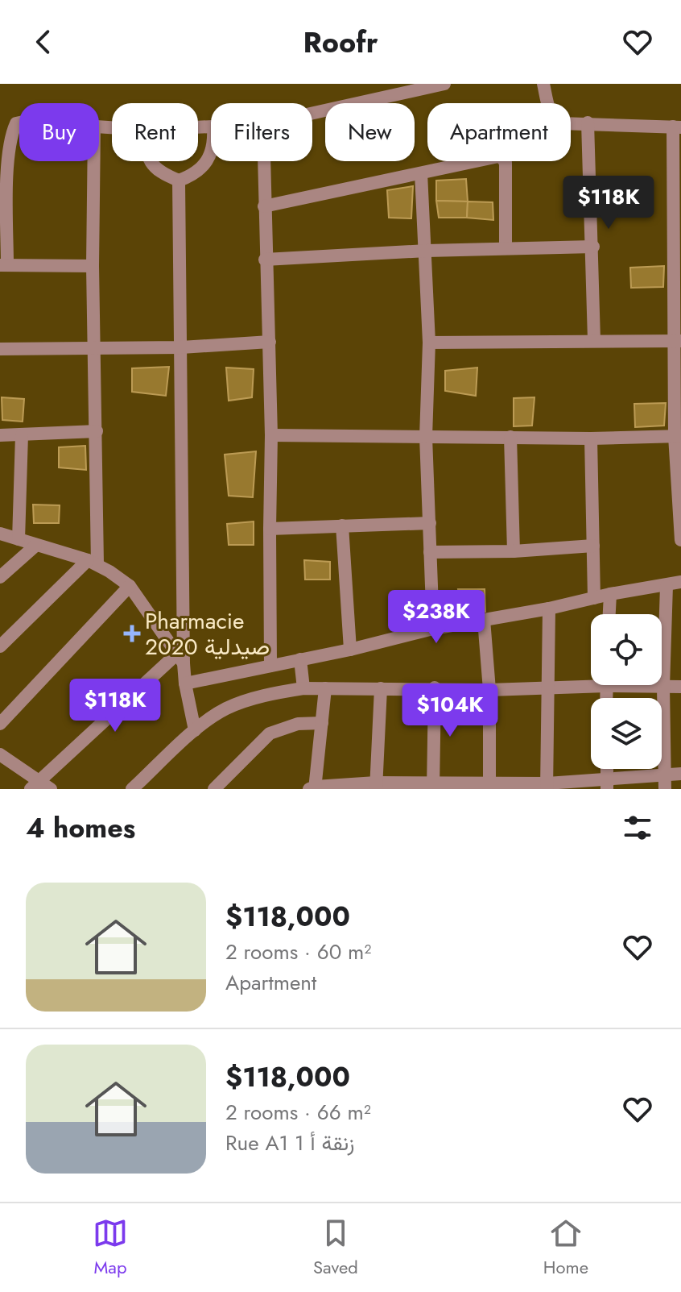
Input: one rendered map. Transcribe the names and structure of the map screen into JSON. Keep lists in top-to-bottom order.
{
  "places": {
    "health": ["Pharmacie 2020 صيدلية"]
  },
  "page": {
    "header": "Roofr",
    "chip": [
      "Buy",
      "Rent",
      "Filters",
      "New",
      "Apartment"
    ],
    "price": [
      "$118K",
      "$238K",
      "$118K",
      "$104K"
    ],
    "heading": "4 homes",
    "list": [
      {
        "name": "$118,000",
        "note": "2 rooms · 60 m² · Apartment"
      },
      {
        "name": "$118,000",
        "note": "2 rooms · 66 m² · Rue A1 زنقة أ 1"
      }
    ],
    "tabs": ["Map", "Saved", "Home"]
  }
}
